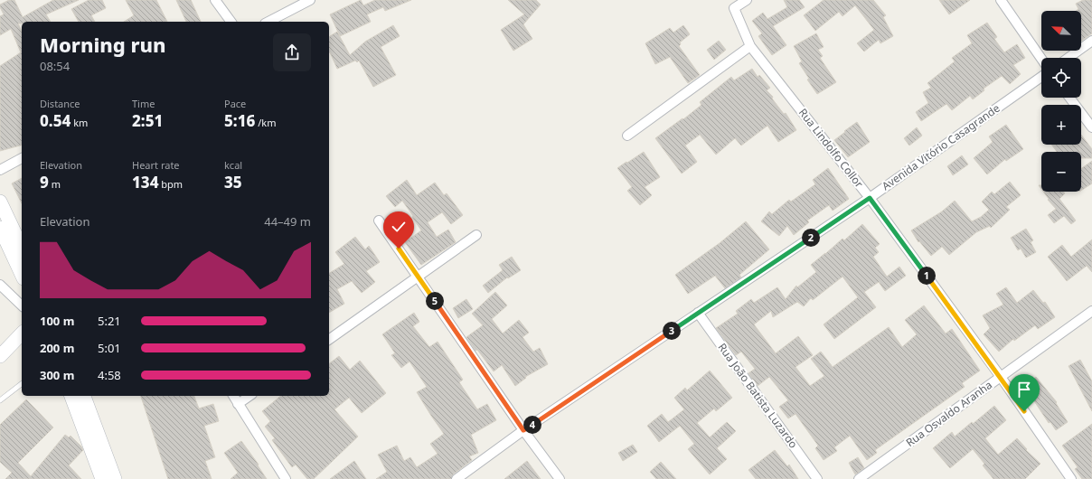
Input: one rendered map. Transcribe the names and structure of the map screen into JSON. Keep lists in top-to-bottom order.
{
  "streets": {
    "street": [
      "Avenida Vitório Casagrande",
      "Rua Lindolfo Collor",
      "Rua João Batista Luzardo",
      "Rua Osvaldo Aranha"
    ]
  },
  "crossings": [
    ["Avenida Vitório Casagrande", "Rua Lindolfo Collor"],
    ["Avenida Vitório Casagrande", "Rua João Batista Luzardo"],
    ["Rua Lindolfo Collor", "Rua Osvaldo Aranha"]
  ],
  "north": "top left",
  "page": {
    "map_buttons": ["+", "−"],
    "heading": ["Morning run", "08:54"],
    "stats": [
      ["Distance", "0.54 km"],
      ["Time", "2:51"],
      ["Pace", "5:16 /km"],
      ["Elevation", "9 m"],
      ["Heart rate", "134 bpm"],
      ["kcal", "35"]
    ],
    "chart": ["Elevation", "44–49 m"],
    "pins": [
      "2",
      "1",
      "5",
      "3",
      "4"
    ],
    "list": [
      {
        "name": "100 m",
        "note": "5:21"
      },
      {
        "name": "200 m",
        "note": "5:01"
      },
      {
        "name": "300 m",
        "note": "4:58"
      }
    ]
  }
}
